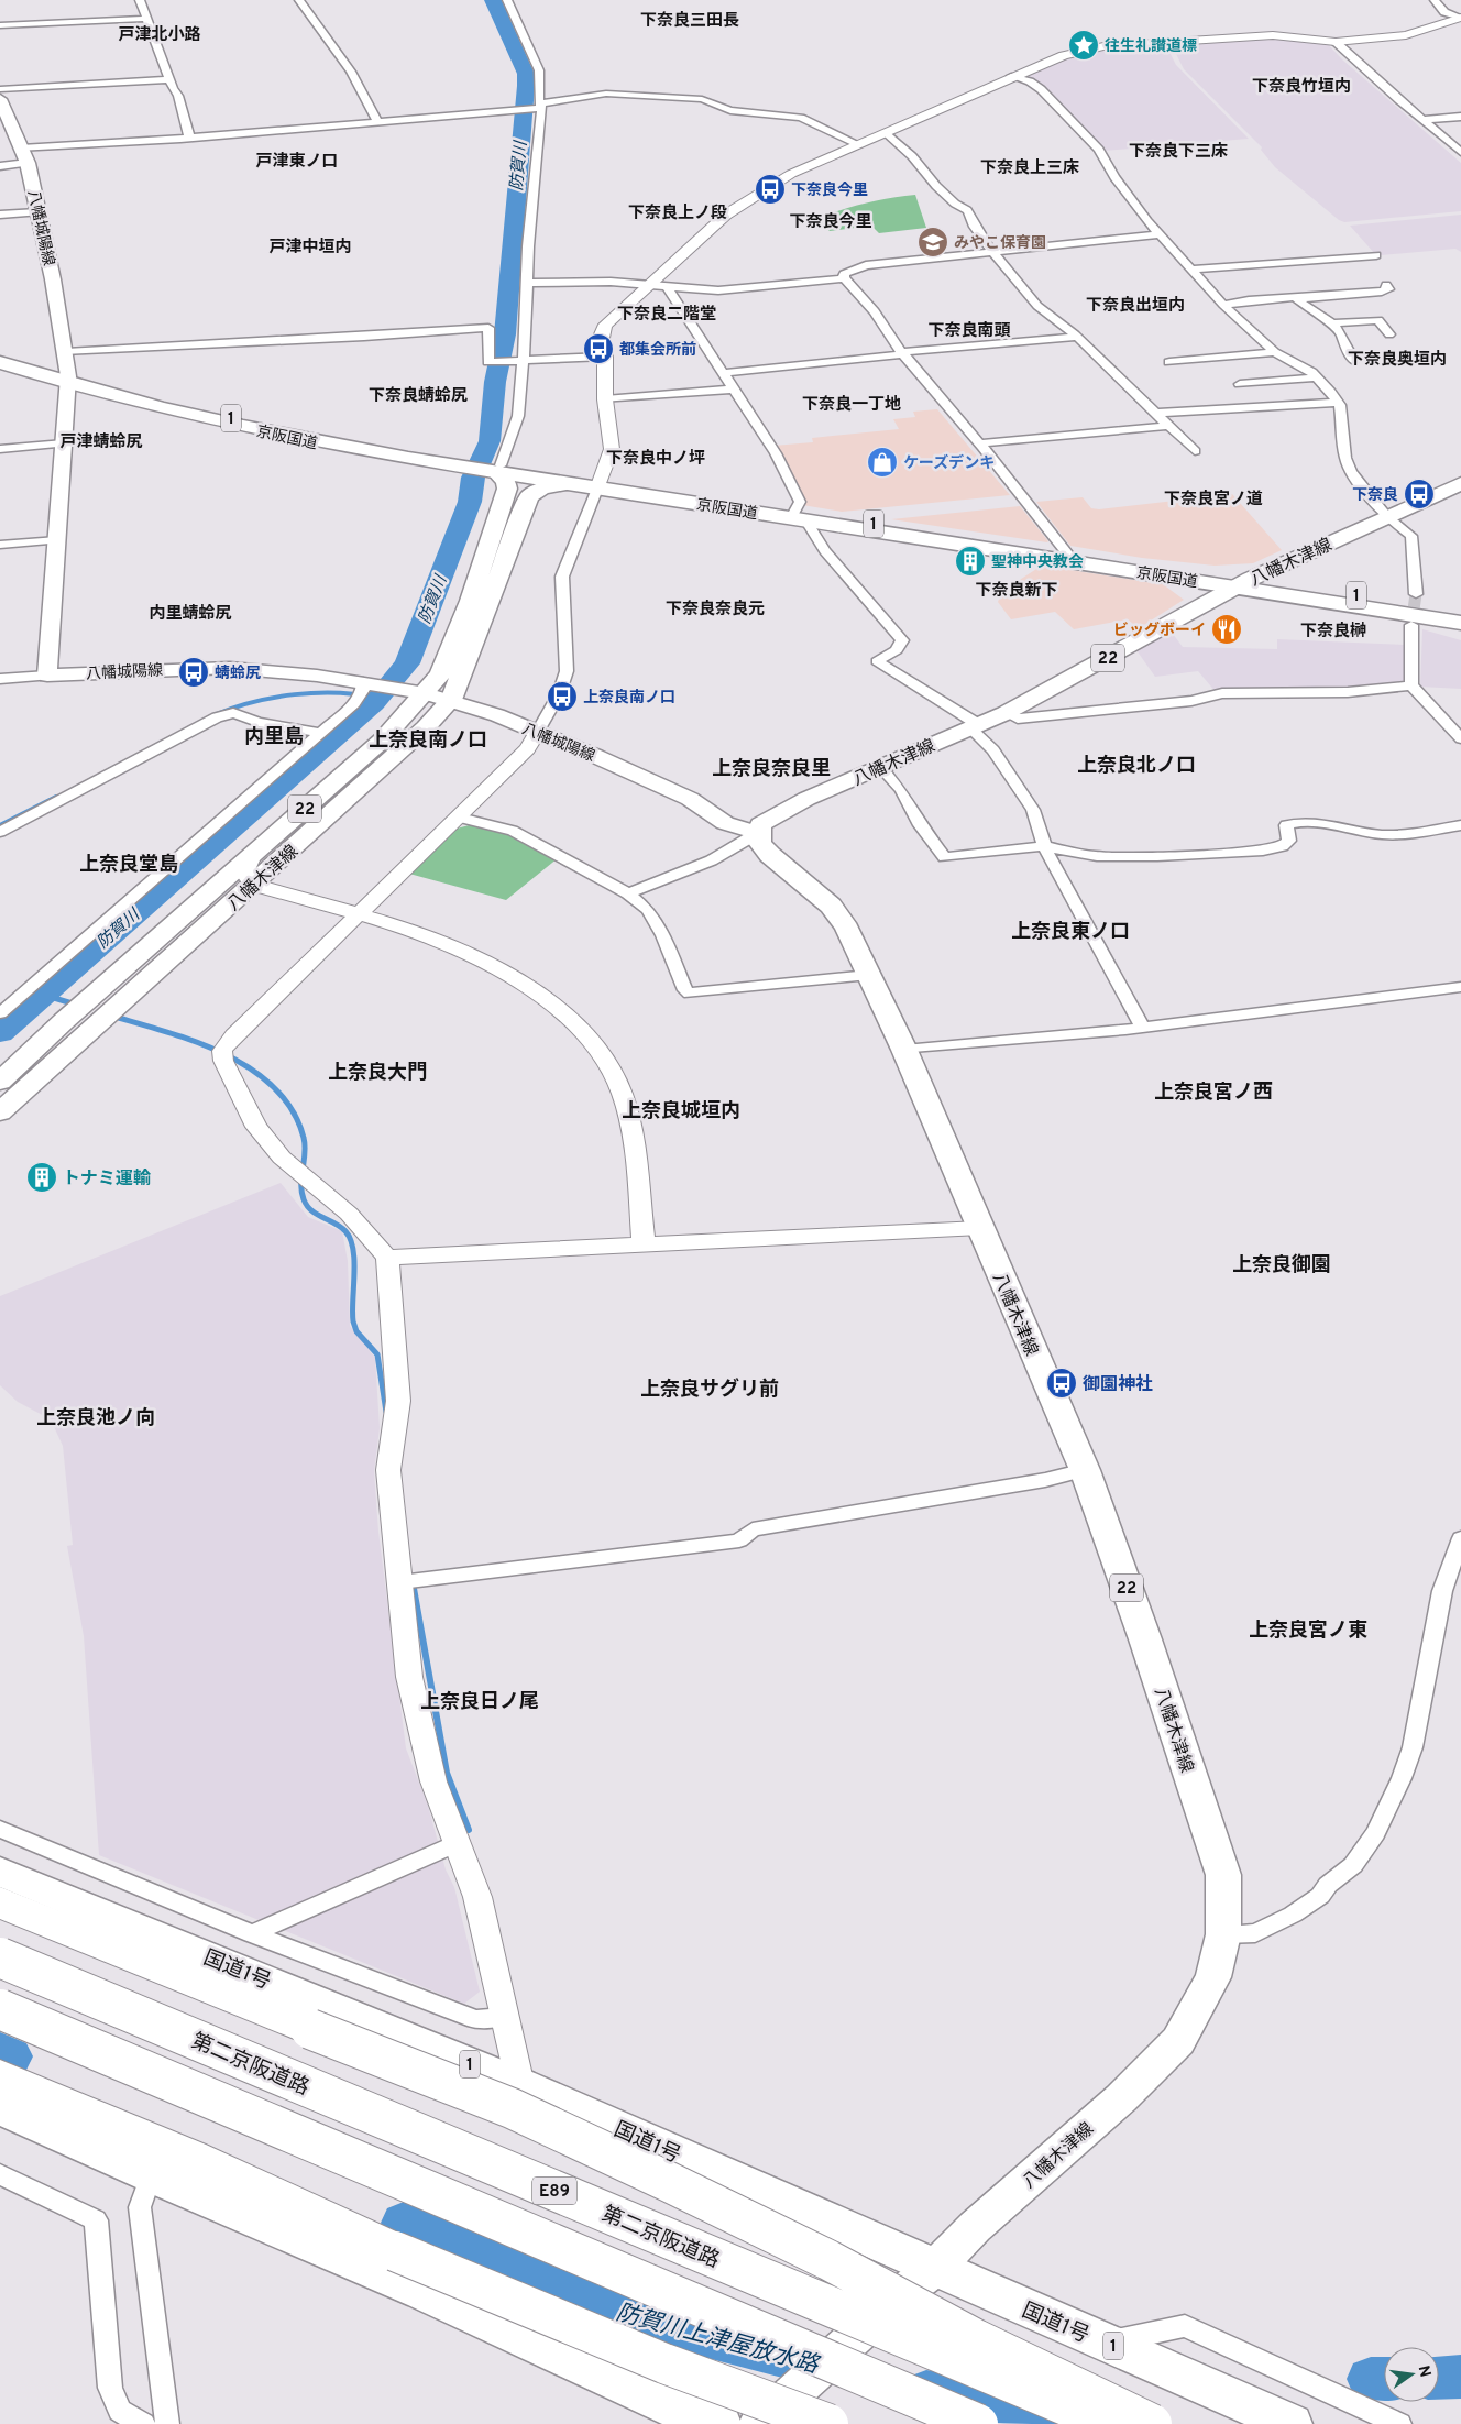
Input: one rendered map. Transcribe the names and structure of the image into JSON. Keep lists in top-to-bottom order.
{
  "streets": {
    "highway": [
      "1",
      "京阪国道",
      "国道1号",
      "第二京阪道路",
      "E89"
    ],
    "main road": ["八幡城陽線", "八幡木津線", "22"]
  },
  "crossings": [
    ["八幡城陽線", "京阪国道"],
    ["八幡城陽線", "八幡木津線"],
    ["京阪国道", "八幡木津線"],
    ["八幡木津線", "国道1号"]
  ],
  "districts": [
    "下奈良三田長",
    "戸津北小路",
    "下奈良竹垣内",
    "下奈良下三床",
    "戸津東ノ口",
    "下奈良上三床",
    "下奈良上ノ段",
    "下奈良今里",
    "戸津中垣内",
    "下奈良出垣内",
    "下奈良二階堂",
    "下奈良南頭",
    "下奈良奥垣内",
    "下奈良蜻蛉尻",
    "下奈良一丁地",
    "戸津蜻蛉尻",
    "下奈良中ノ坪",
    "下奈良宮ノ道",
    "下奈良新下",
    "下奈良奈良元",
    "内里蜻蛉尻",
    "下奈良榊",
    "内里島",
    "上奈良南ノ口",
    "上奈良北ノ口",
    "上奈良奈良里",
    "上奈良堂島",
    "上奈良東ノ口",
    "上奈良大門",
    "上奈良宮ノ西",
    "上奈良城垣内",
    "上奈良御園",
    "上奈良サグリ前",
    "上奈良池ノ向",
    "上奈良宮ノ東",
    "上奈良日ノ尾"
  ],
  "water": ["防賀川", "防賀川上津屋放水路"],
  "places": {
    "place": ["往生礼讃道標"],
    "bus stop": [
      "下奈良今里",
      "都集会所前",
      "下奈良",
      "蜻蛉尻",
      "上奈良南ノ口",
      "御園神社"
    ],
    "school or university": ["みやこ保育園"],
    "shop": ["ケーズデンキ"],
    "building": ["聖神中央教会", "トナミ運輸"],
    "restaurant": ["ビッグボーイ"]
  },
  "north": "right"
}
